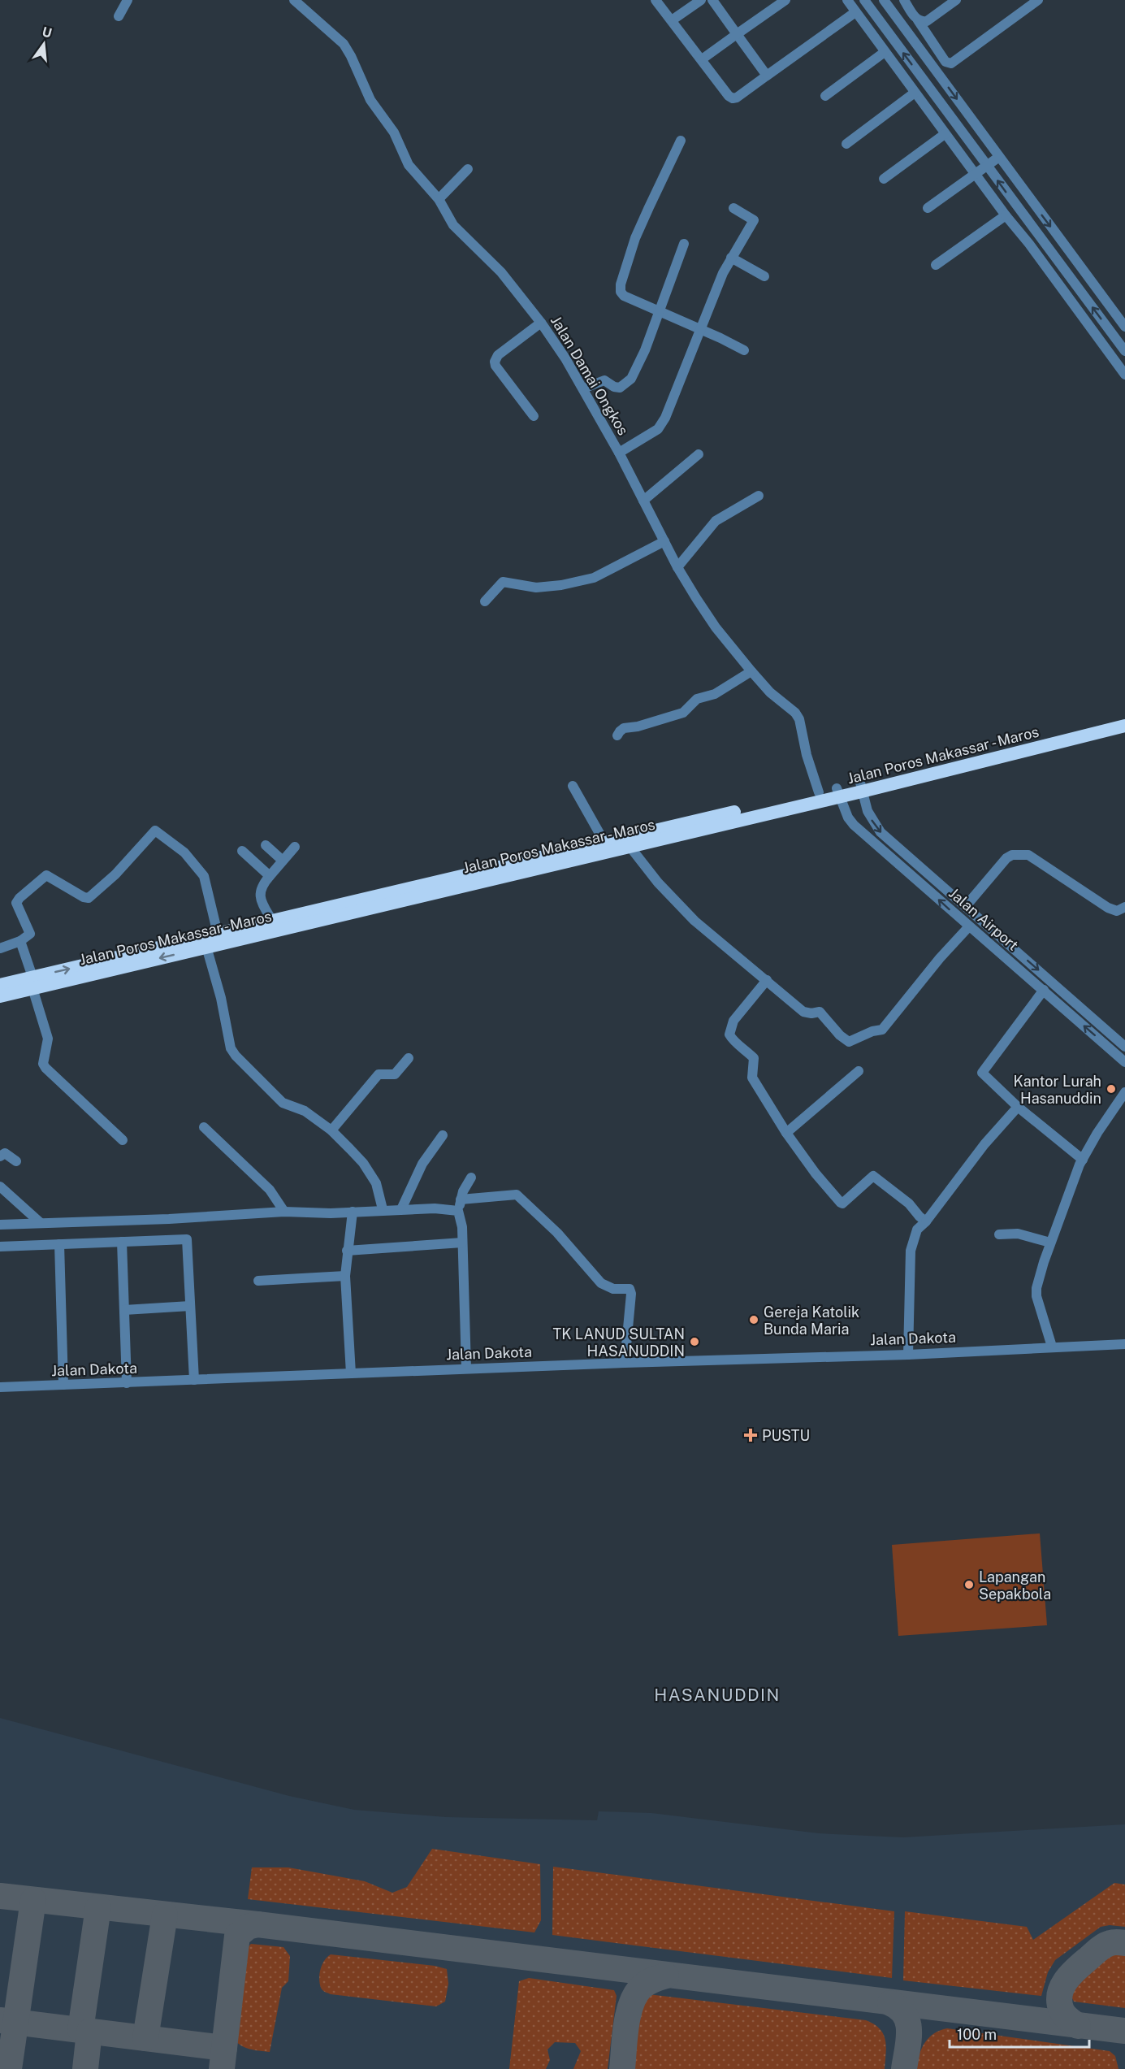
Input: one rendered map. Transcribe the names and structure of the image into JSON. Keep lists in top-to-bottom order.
{
  "streets": {
    "highway": ["Jalan Poros Makassar - Maros"],
    "street": ["Jalan Damai Ongkos", "Jalan Airport", "Jalan Dakota"]
  },
  "crossings": [
    ["Jalan Damai Ongkos", "Jalan Poros Makassar - Maros"],
    ["Jalan Poros Makassar - Maros", "Jalan Airport"]
  ],
  "districts": ["HASANUDDIN"],
  "places": {
    "other": [
      "Kantor Lurah Hasanuddin",
      "Gereja Katolik Bunda Maria",
      "TK LANUD SULTAN HASANUDDIN",
      "Lapangan Sepakbola"
    ],
    "health": ["PUSTU"]
  },
  "scale_bar": "100 m",
  "north": "top"
}
